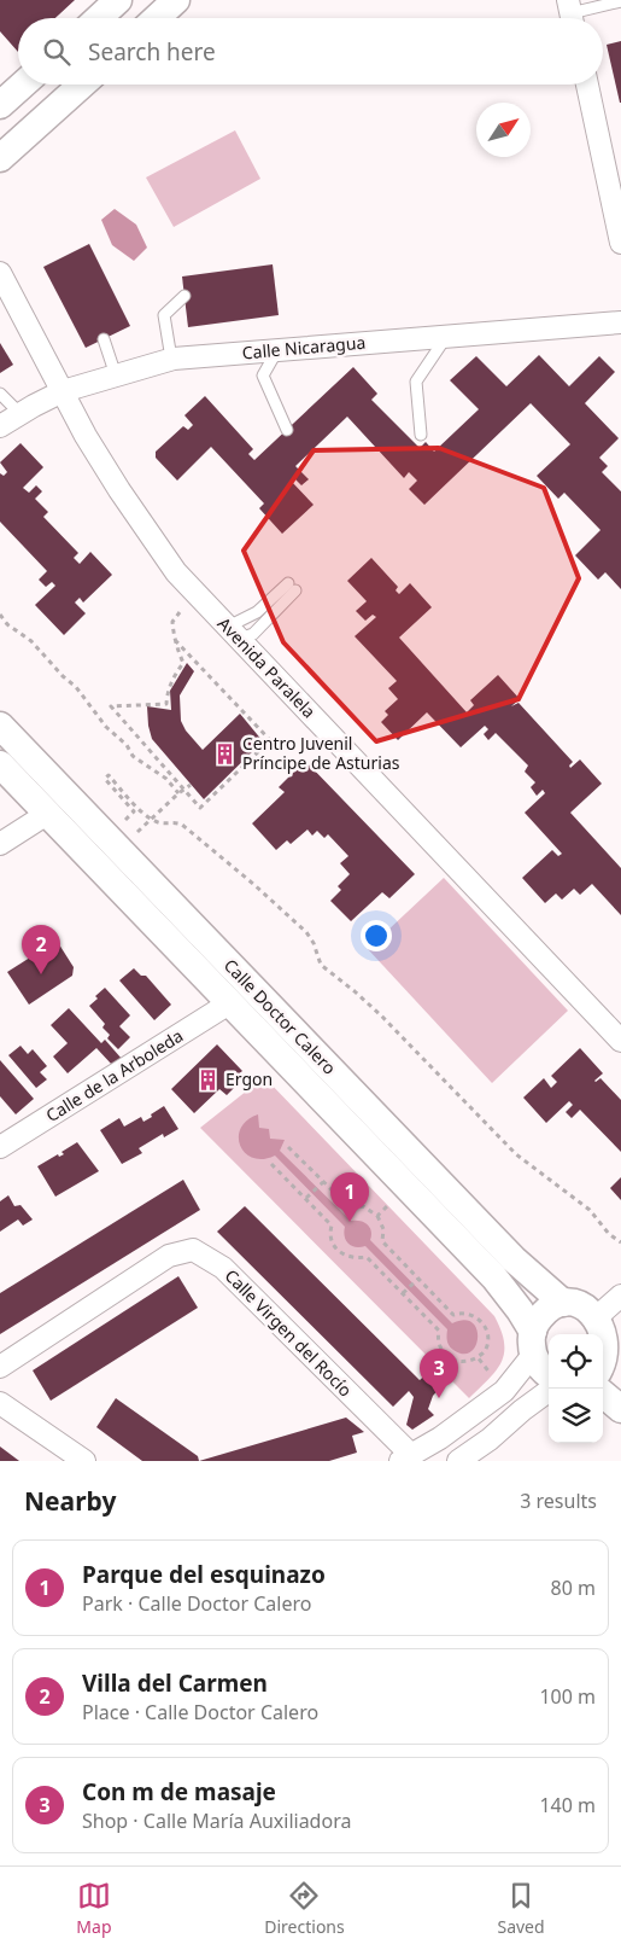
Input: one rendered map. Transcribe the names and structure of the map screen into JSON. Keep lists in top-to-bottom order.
{
  "streets": {
    "street": [
      "Calle Nicaragua",
      "Avenida Paralela",
      "Calle Doctor Calero",
      "Calle de la Arboleda",
      "Calle Virgen del Rocío"
    ]
  },
  "crossings": [
    ["Calle Nicaragua", "Avenida Paralela"],
    ["Calle Doctor Calero", "Calle de la Arboleda"]
  ],
  "places": {
    "building": ["Centro Juvenil Príncipe de Asturias", "Ergon"]
  },
  "north": "top right",
  "page": {
    "search": "Search here",
    "pins": ["2", "1", "3"],
    "heading": ["Nearby", "3 results"],
    "list": [
      {
        "mark": "1",
        "name": "Parque del esquinazo",
        "note": "Park · Calle Doctor Calero",
        "value": "80 m"
      },
      {
        "mark": "2",
        "name": "Villa del Carmen",
        "note": "Place · Calle Doctor Calero",
        "value": "100 m"
      },
      {
        "mark": "3",
        "name": "Con m de masaje",
        "note": "Shop · Calle María Auxiliadora",
        "value": "140 m"
      }
    ],
    "nav": ["Map", "Directions", "Saved"]
  }
}
